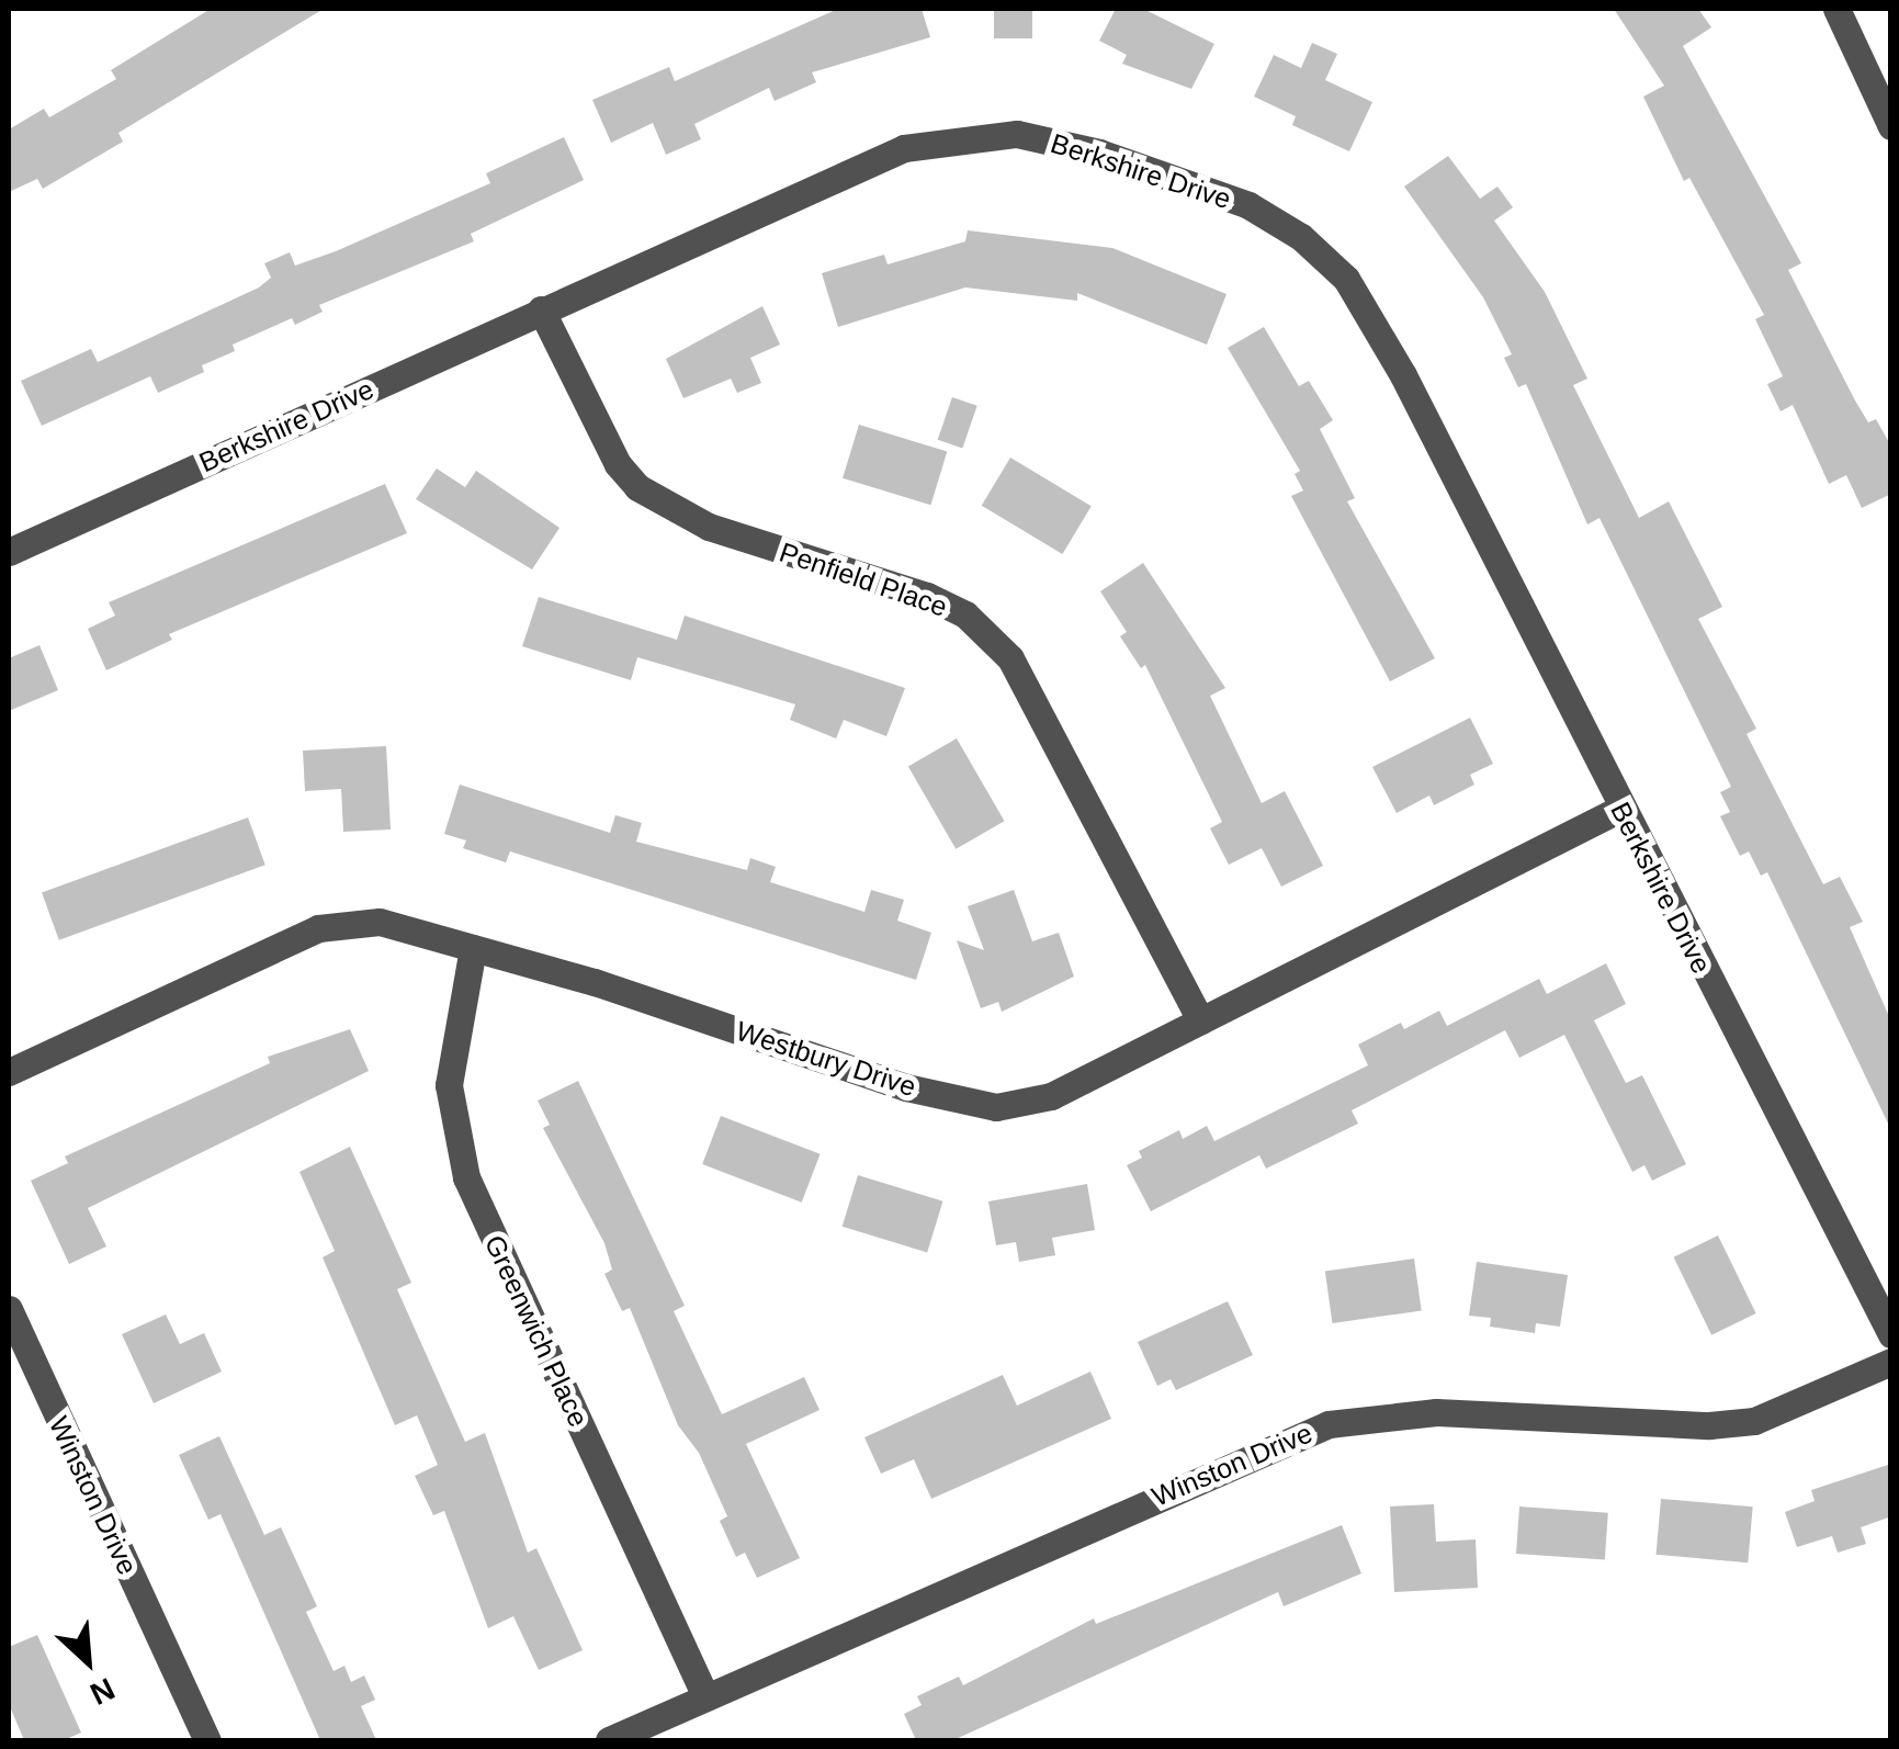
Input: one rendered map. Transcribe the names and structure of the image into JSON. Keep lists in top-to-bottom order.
{
  "streets": {
    "street": [
      "Berkshire Drive",
      "Penfield Place",
      "Westbury Drive",
      "Greenwich Place",
      "Winston Drive"
    ]
  },
  "crossings": [
    ["Berkshire Drive", "Penfield Place"],
    ["Berkshire Drive", "Westbury Drive"],
    ["Penfield Place", "Westbury Drive"],
    ["Westbury Drive", "Greenwich Place"],
    ["Greenwich Place", "Winston Drive"]
  ],
  "north": "bottom right"
}
